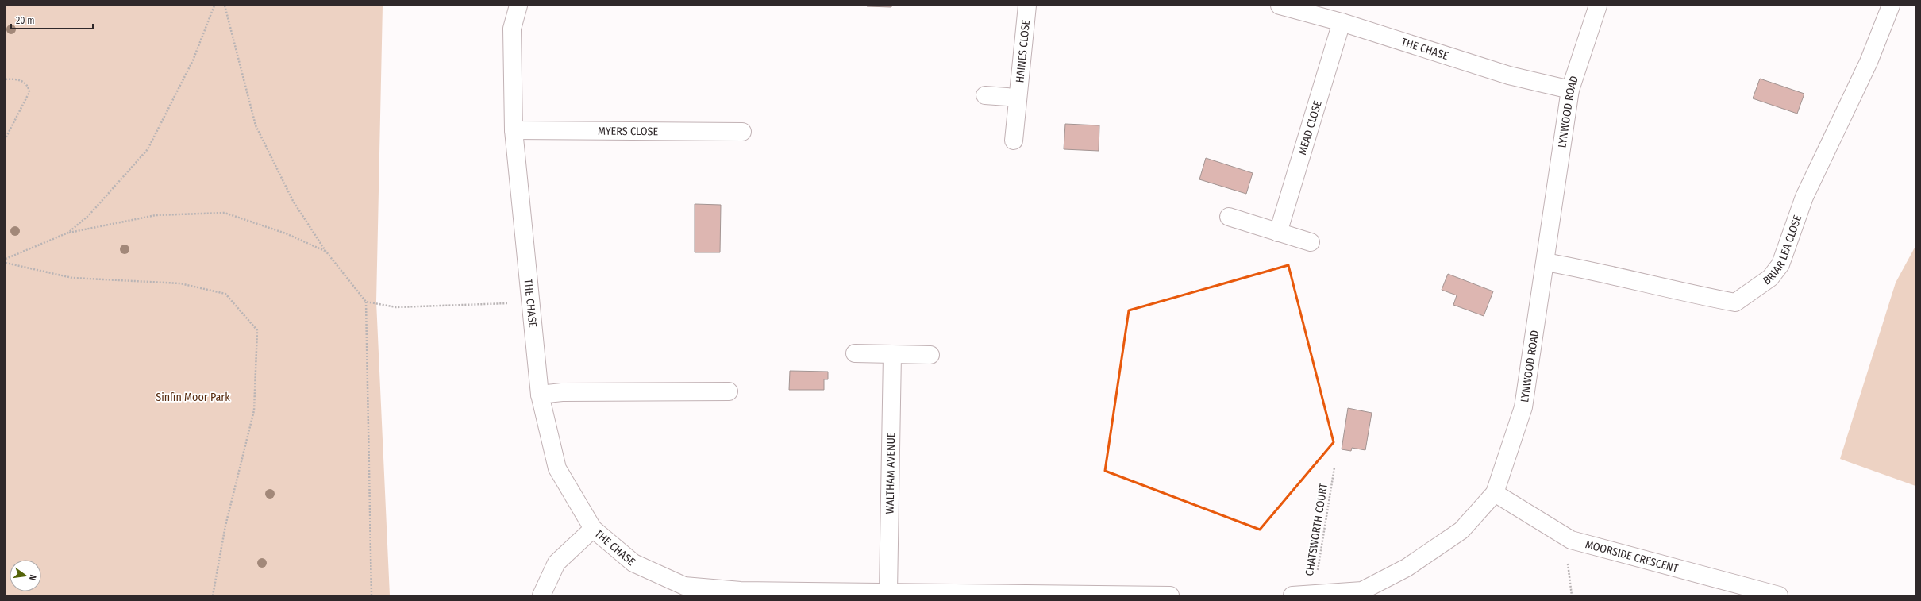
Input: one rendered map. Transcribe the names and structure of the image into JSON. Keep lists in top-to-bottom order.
{
  "streets": {
    "street": [
      "THE CHASE",
      "HAINES CLOSE",
      "LYNWOOD ROAD",
      "MEAD CLOSE",
      "MYERS CLOSE",
      "BRIAR LEA CLOSE",
      "WALTHAM AVENUE",
      "MOORSIDE CRESCENT"
    ],
    "path": ["CHATSWORTH COURT"]
  },
  "crossings": [
    ["THE CHASE", "LYNWOOD ROAD"],
    ["THE CHASE", "MEAD CLOSE"],
    ["THE CHASE", "MYERS CLOSE"],
    ["THE CHASE", "WALTHAM AVENUE"],
    ["LYNWOOD ROAD", "BRIAR LEA CLOSE"],
    ["LYNWOOD ROAD", "CHATSWORTH COURT"],
    ["LYNWOOD ROAD", "MOORSIDE CRESCENT"]
  ],
  "parks": ["Sinfin Moor Park"],
  "scale_bar": "20 m",
  "north": "right"
}
